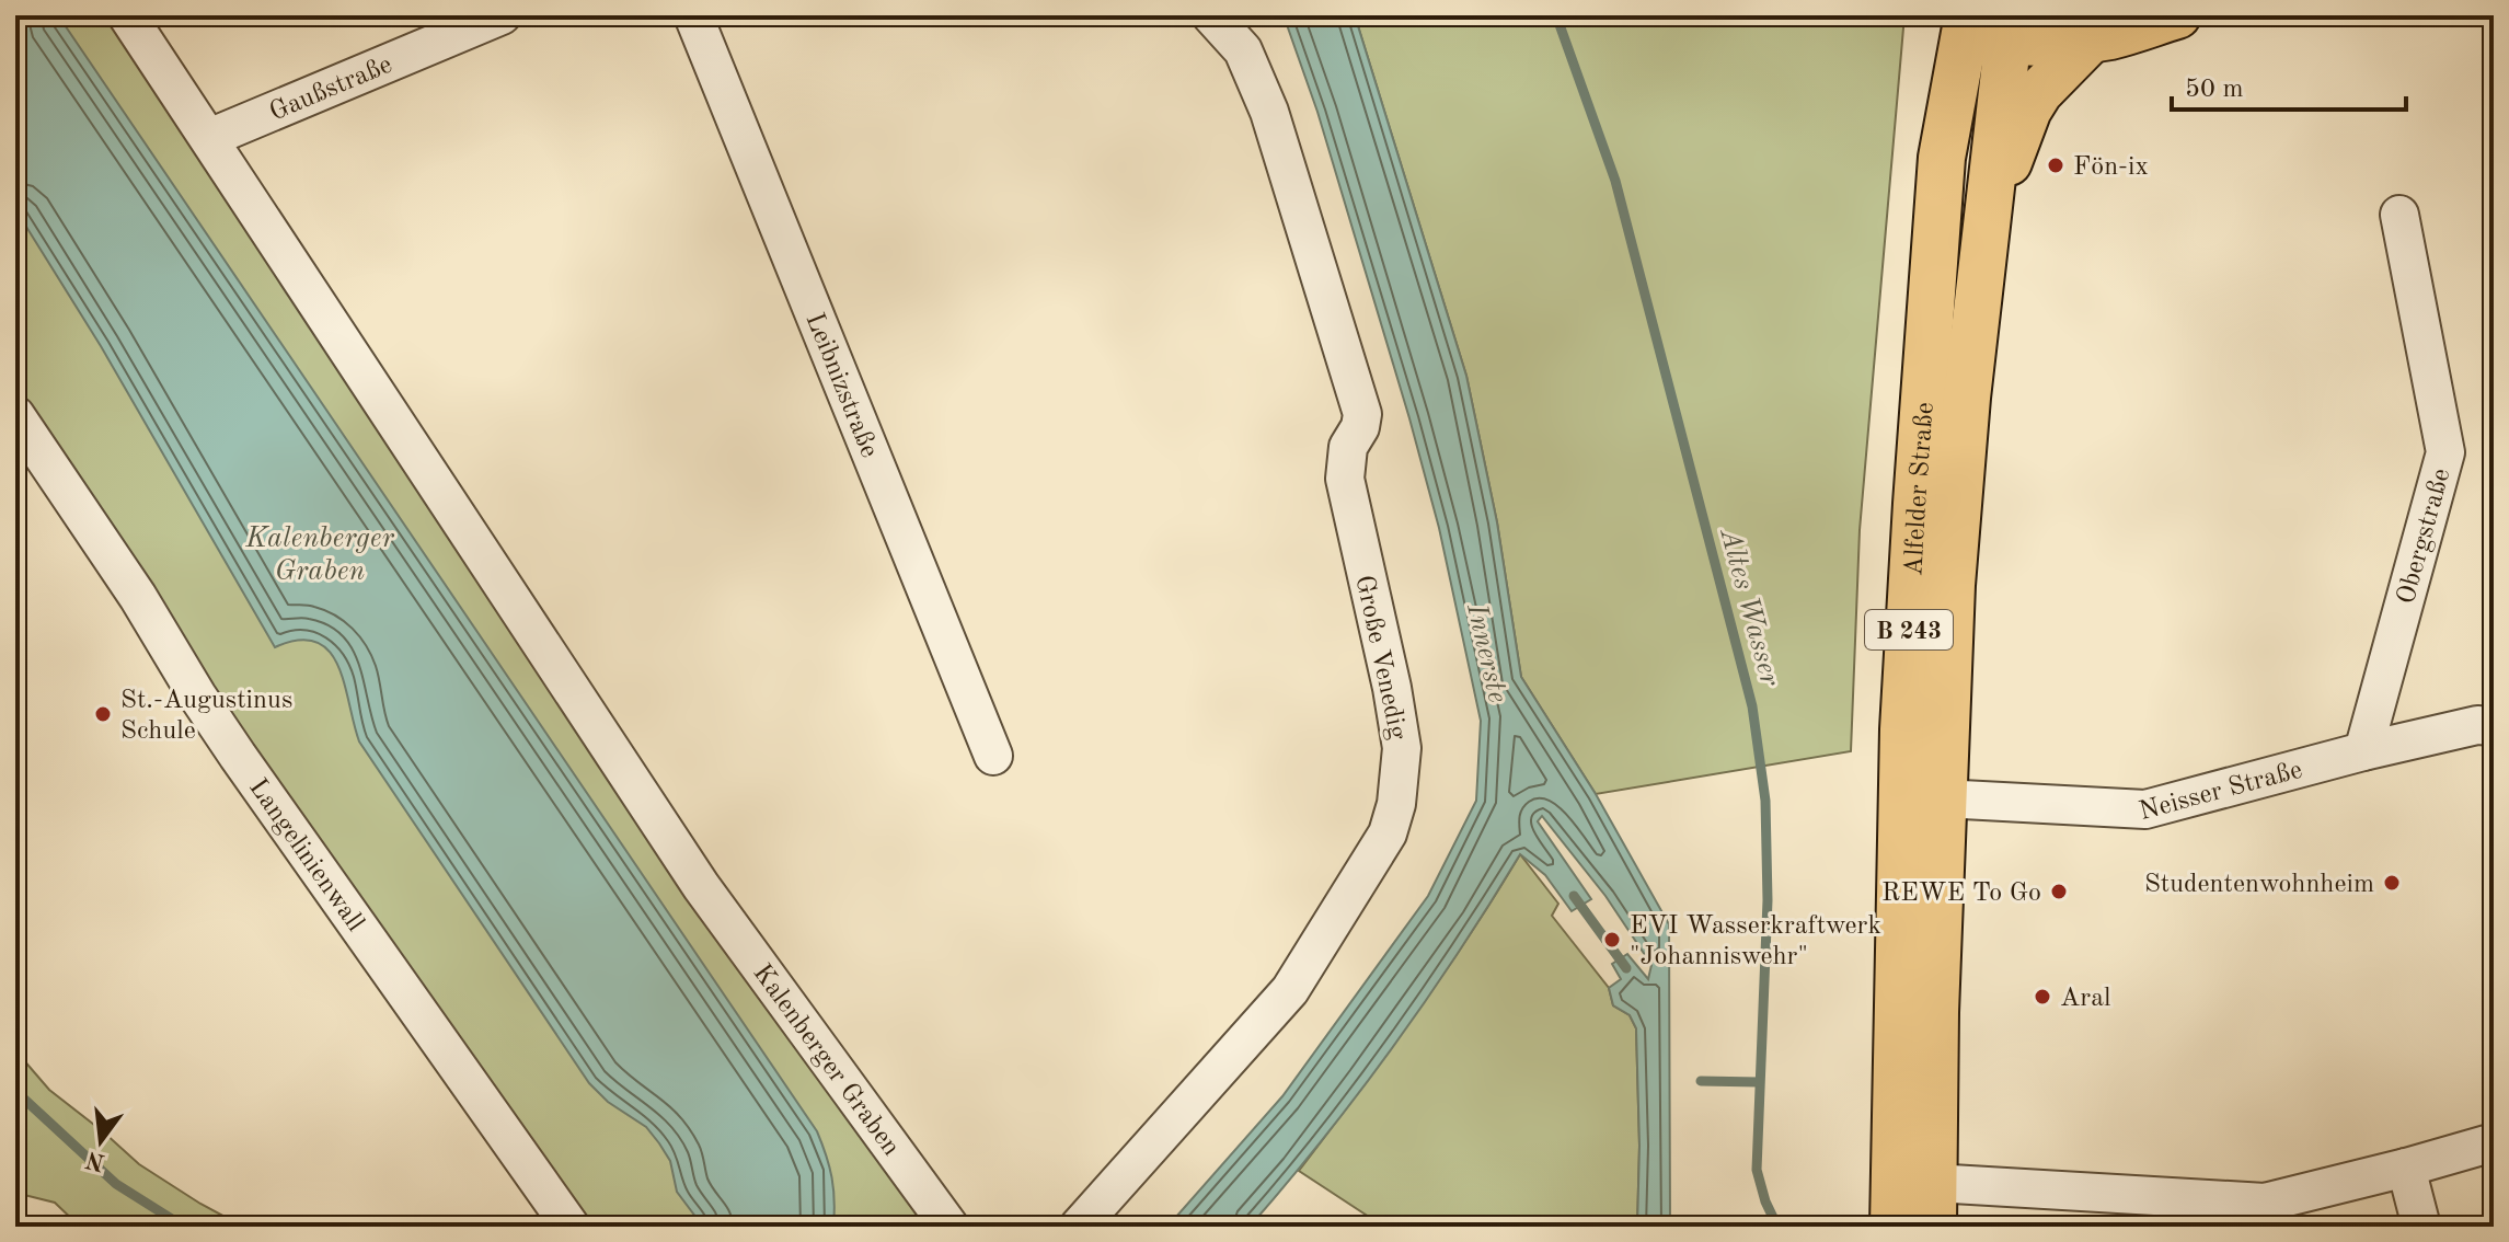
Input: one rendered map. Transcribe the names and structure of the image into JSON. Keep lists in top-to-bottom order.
{
  "streets": {
    "main road": ["Alfelder Straße", "B 243"],
    "street": [
      "Gaußstraße",
      "Leibnizstraße",
      "Obergstraße",
      "Große Venedig",
      "Neisser Straße",
      "Langelinienwall",
      "Kalenberger Graben"
    ]
  },
  "crossings": [
    ["Gaußstraße", "Kalenberger Graben"],
    ["Alfelder Straße", "B 243"],
    ["Alfelder Straße", "Neisser Straße"],
    ["Obergstraße", "Neisser Straße"]
  ],
  "water": ["Kalenberger Graben", "Altes Wasser", "Innerste"],
  "places": [
    "Fön-ix",
    "St.-Augustinus Schule",
    "Studentenwohnheim",
    "REWE To Go",
    "EVI Wasserkraftwerk \"Johanniswehr\"",
    "Aral"
  ],
  "scale_bar": "50 m",
  "north": "bottom"
}
